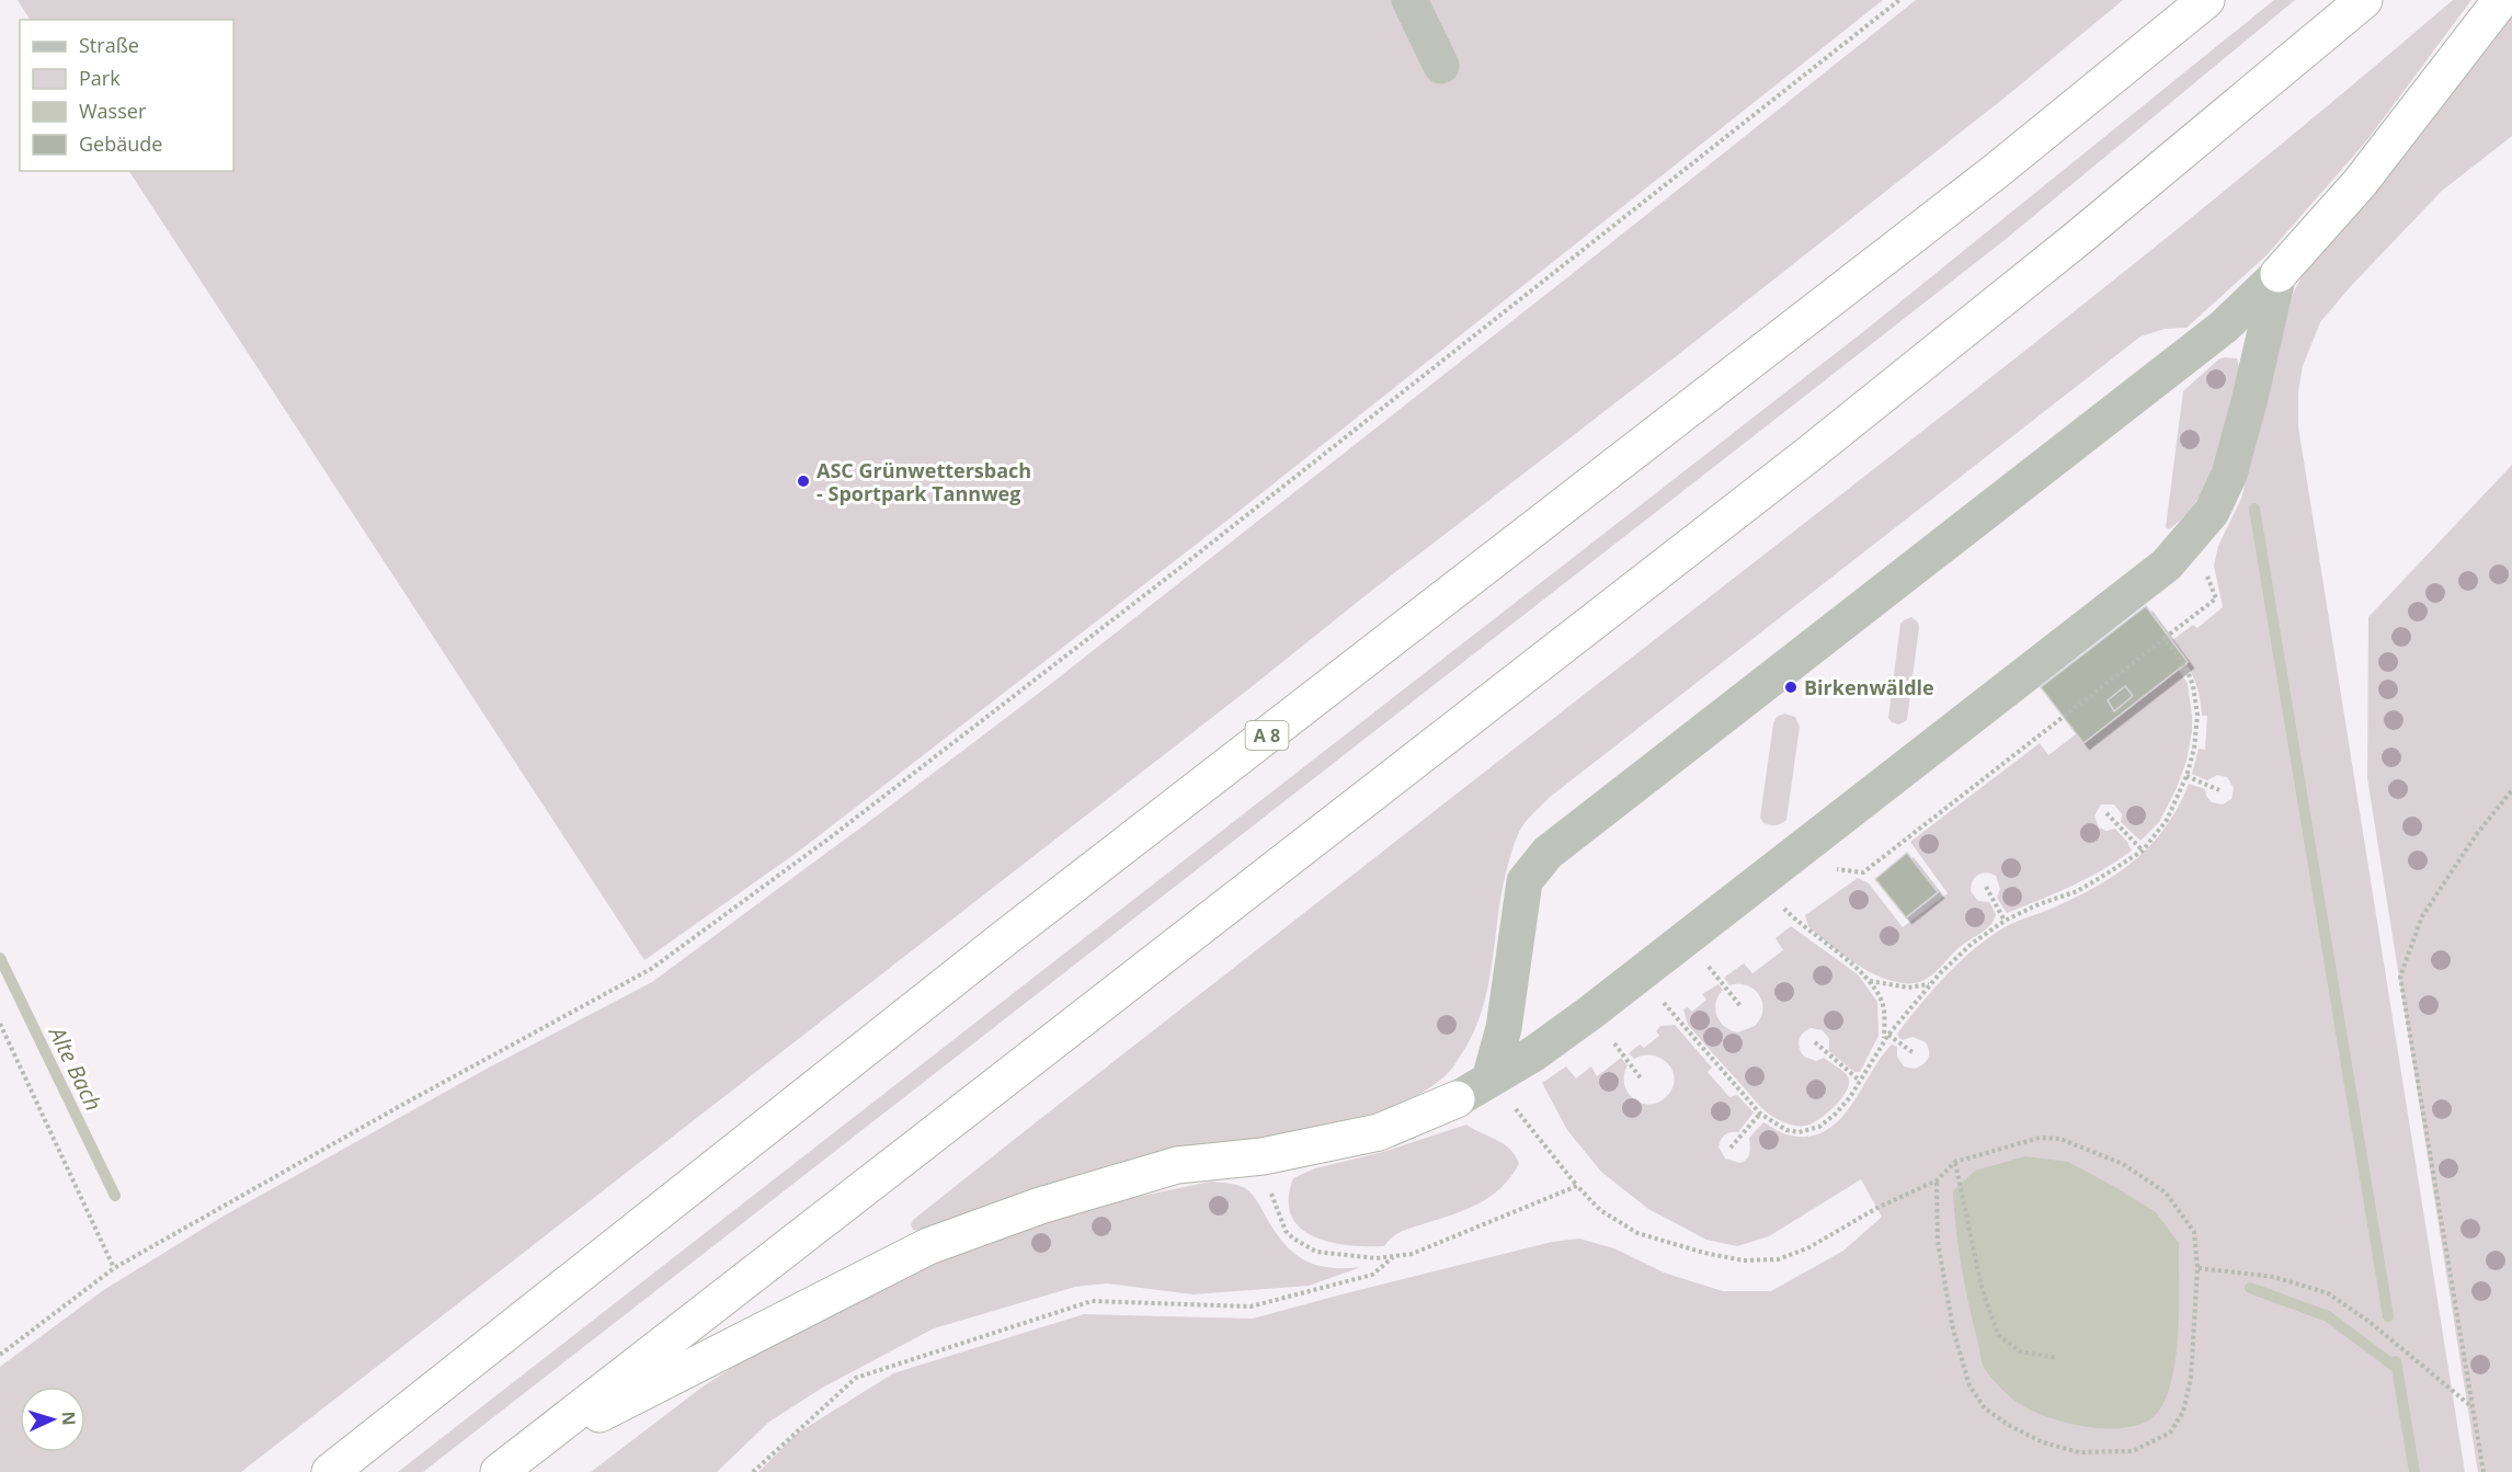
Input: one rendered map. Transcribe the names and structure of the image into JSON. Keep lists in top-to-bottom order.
{
  "streets": {
    "highway": ["A 8"]
  },
  "water": ["Alte Bach"],
  "places": ["ASC Grünwettersbach - Sportpark Tannweg", "Birkenwäldle"],
  "legend": [
    "Straße",
    "Park",
    "Wasser",
    "Gebäude"
  ],
  "north": "right"
}
